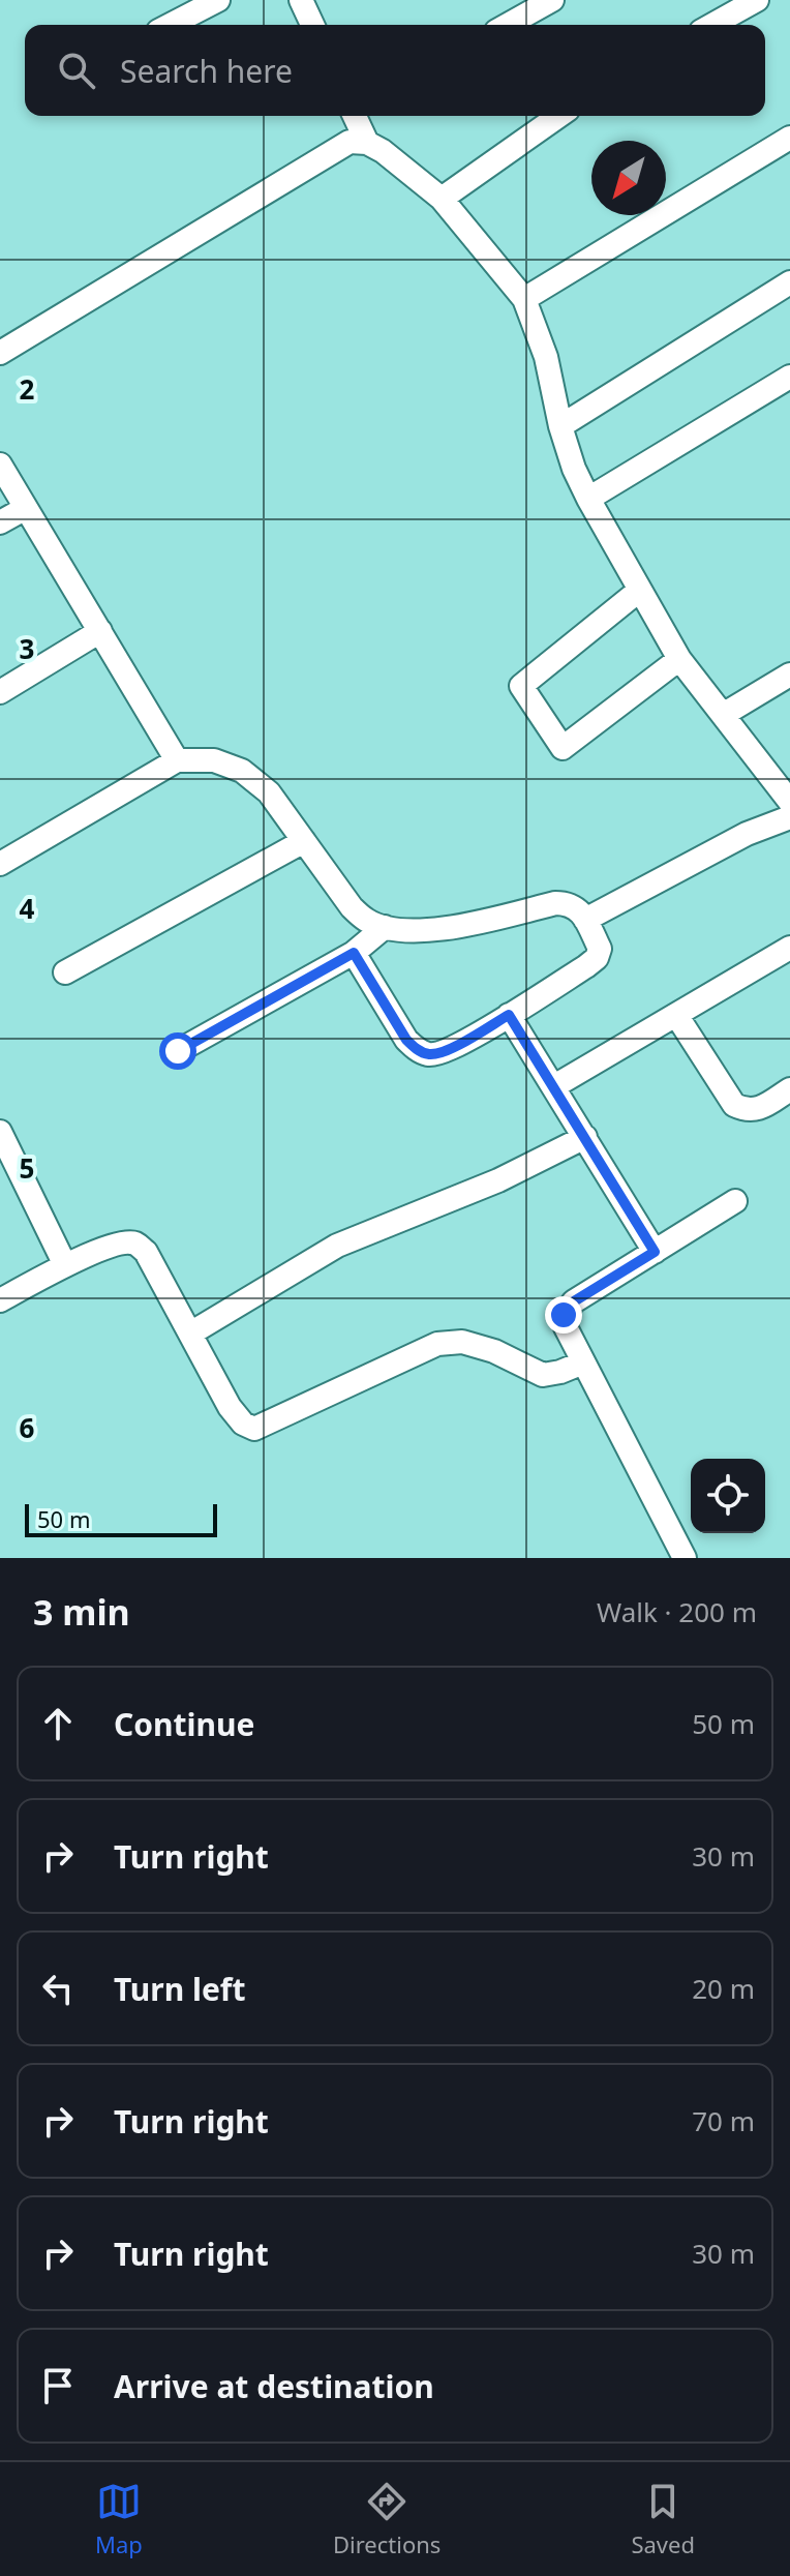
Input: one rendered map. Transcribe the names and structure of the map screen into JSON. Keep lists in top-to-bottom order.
{
  "scale_bar": "50 m",
  "north": "bottom left",
  "page": {
    "search": "Search here",
    "scale": "50 m",
    "heading": ["3 min", "Walk · 200 m"],
    "list": [
      ["Continue", "50 m"],
      ["Turn right", "30 m"],
      ["Turn left", "20 m"],
      ["Turn right", "70 m"],
      ["Turn right", "30 m"],
      "Arrive at destination"
    ],
    "nav": ["Map", "Directions", "Saved"]
  },
  "grid": {
    "rows": [
      "2",
      "3",
      "4",
      "5",
      "6"
    ]
  }
}
